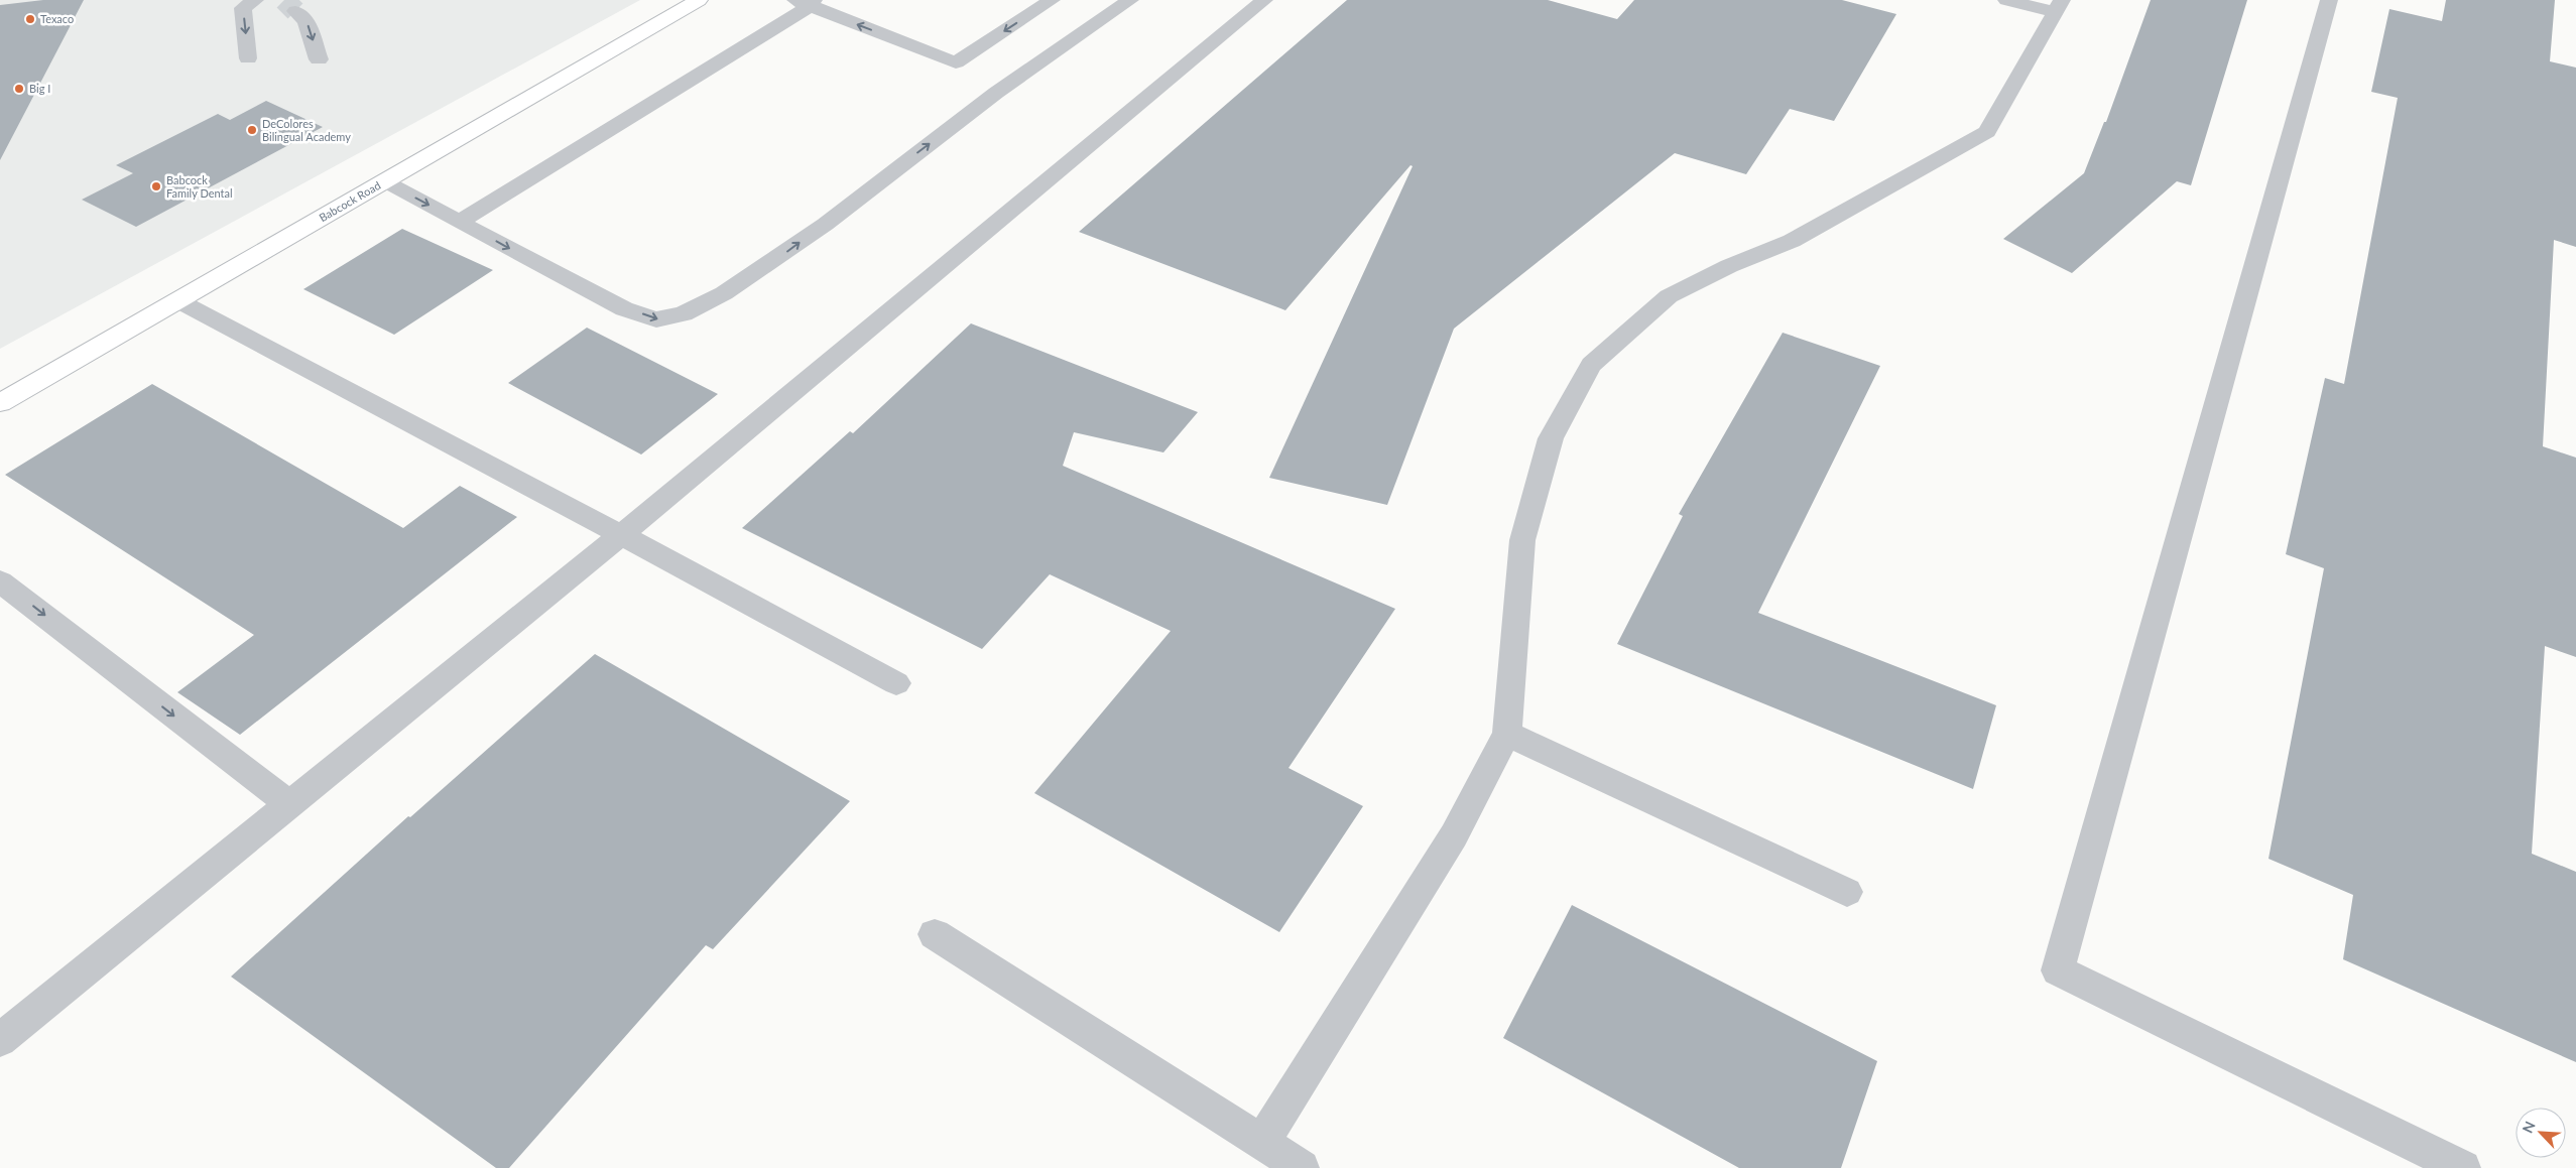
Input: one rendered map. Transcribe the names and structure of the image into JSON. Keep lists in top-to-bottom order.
{
  "streets": {
    "main road": ["Babcock Road"]
  },
  "places": [
    "Texaco",
    "Big I",
    "DeColores Bilingual Academy",
    "Babcock Family Dental"
  ],
  "north": "top left"
}
